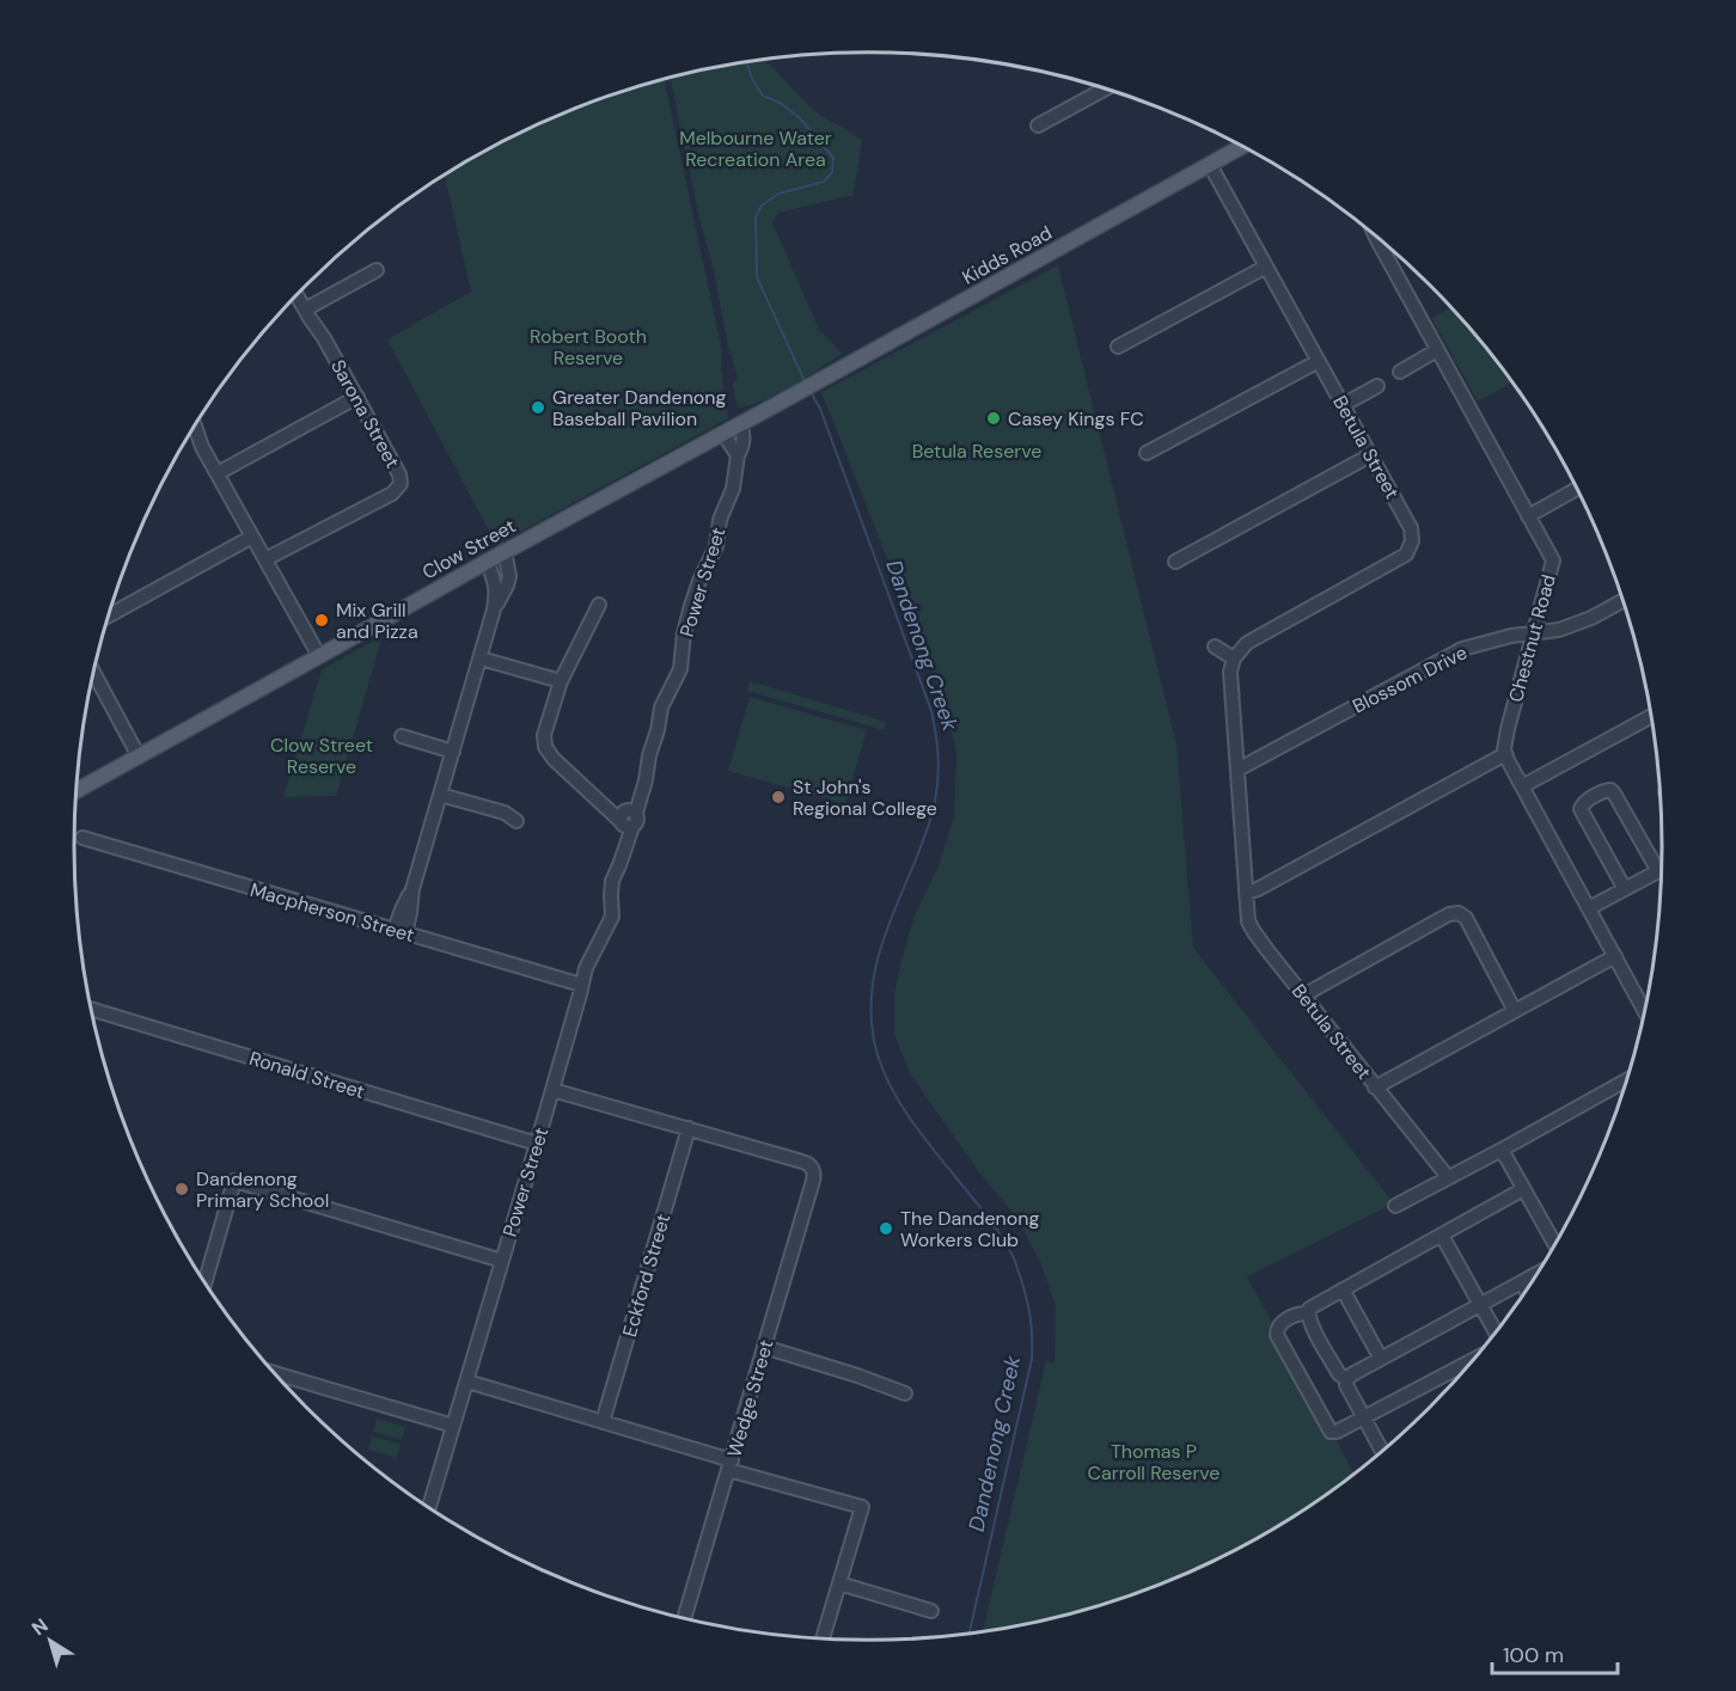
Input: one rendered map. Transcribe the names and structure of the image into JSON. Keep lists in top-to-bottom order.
{
  "streets": {
    "main road": ["Kidds Road", "Clow Street"],
    "street": [
      "Sarona Street",
      "Betula Street",
      "Power Street",
      "Chestnut Road",
      "Blossom Drive",
      "Macpherson Street",
      "Ronald Street",
      "Eckford Street",
      "Wedge Street"
    ]
  },
  "crossings": [
    ["Kidds Road", "Betula Street"],
    ["Kidds Road", "Clow Street"],
    ["Betula Street", "Blossom Drive"],
    ["Clow Street", "Power Street"],
    ["Power Street", "Macpherson Street"],
    ["Power Street", "Ronald Street"],
    ["Chestnut Road", "Blossom Drive"],
    ["Eckford Street", "Wedge Street"]
  ],
  "water": ["Dandenong Creek"],
  "parks": [
    "Melbourne Water Recreation Area",
    "Robert Booth Reserve",
    "Betula Reserve",
    "Clow Street Reserve",
    "Thomas P Carroll Reserve"
  ],
  "places": [
    "Greater Dandenong Baseball Pavilion",
    "Casey Kings FC",
    "Mix Grill and Pizza",
    "St John's Regional College",
    "Dandenong Primary School",
    "The Dandenong Workers Club"
  ],
  "scale_bar": "100 m",
  "north": "top left"
}
